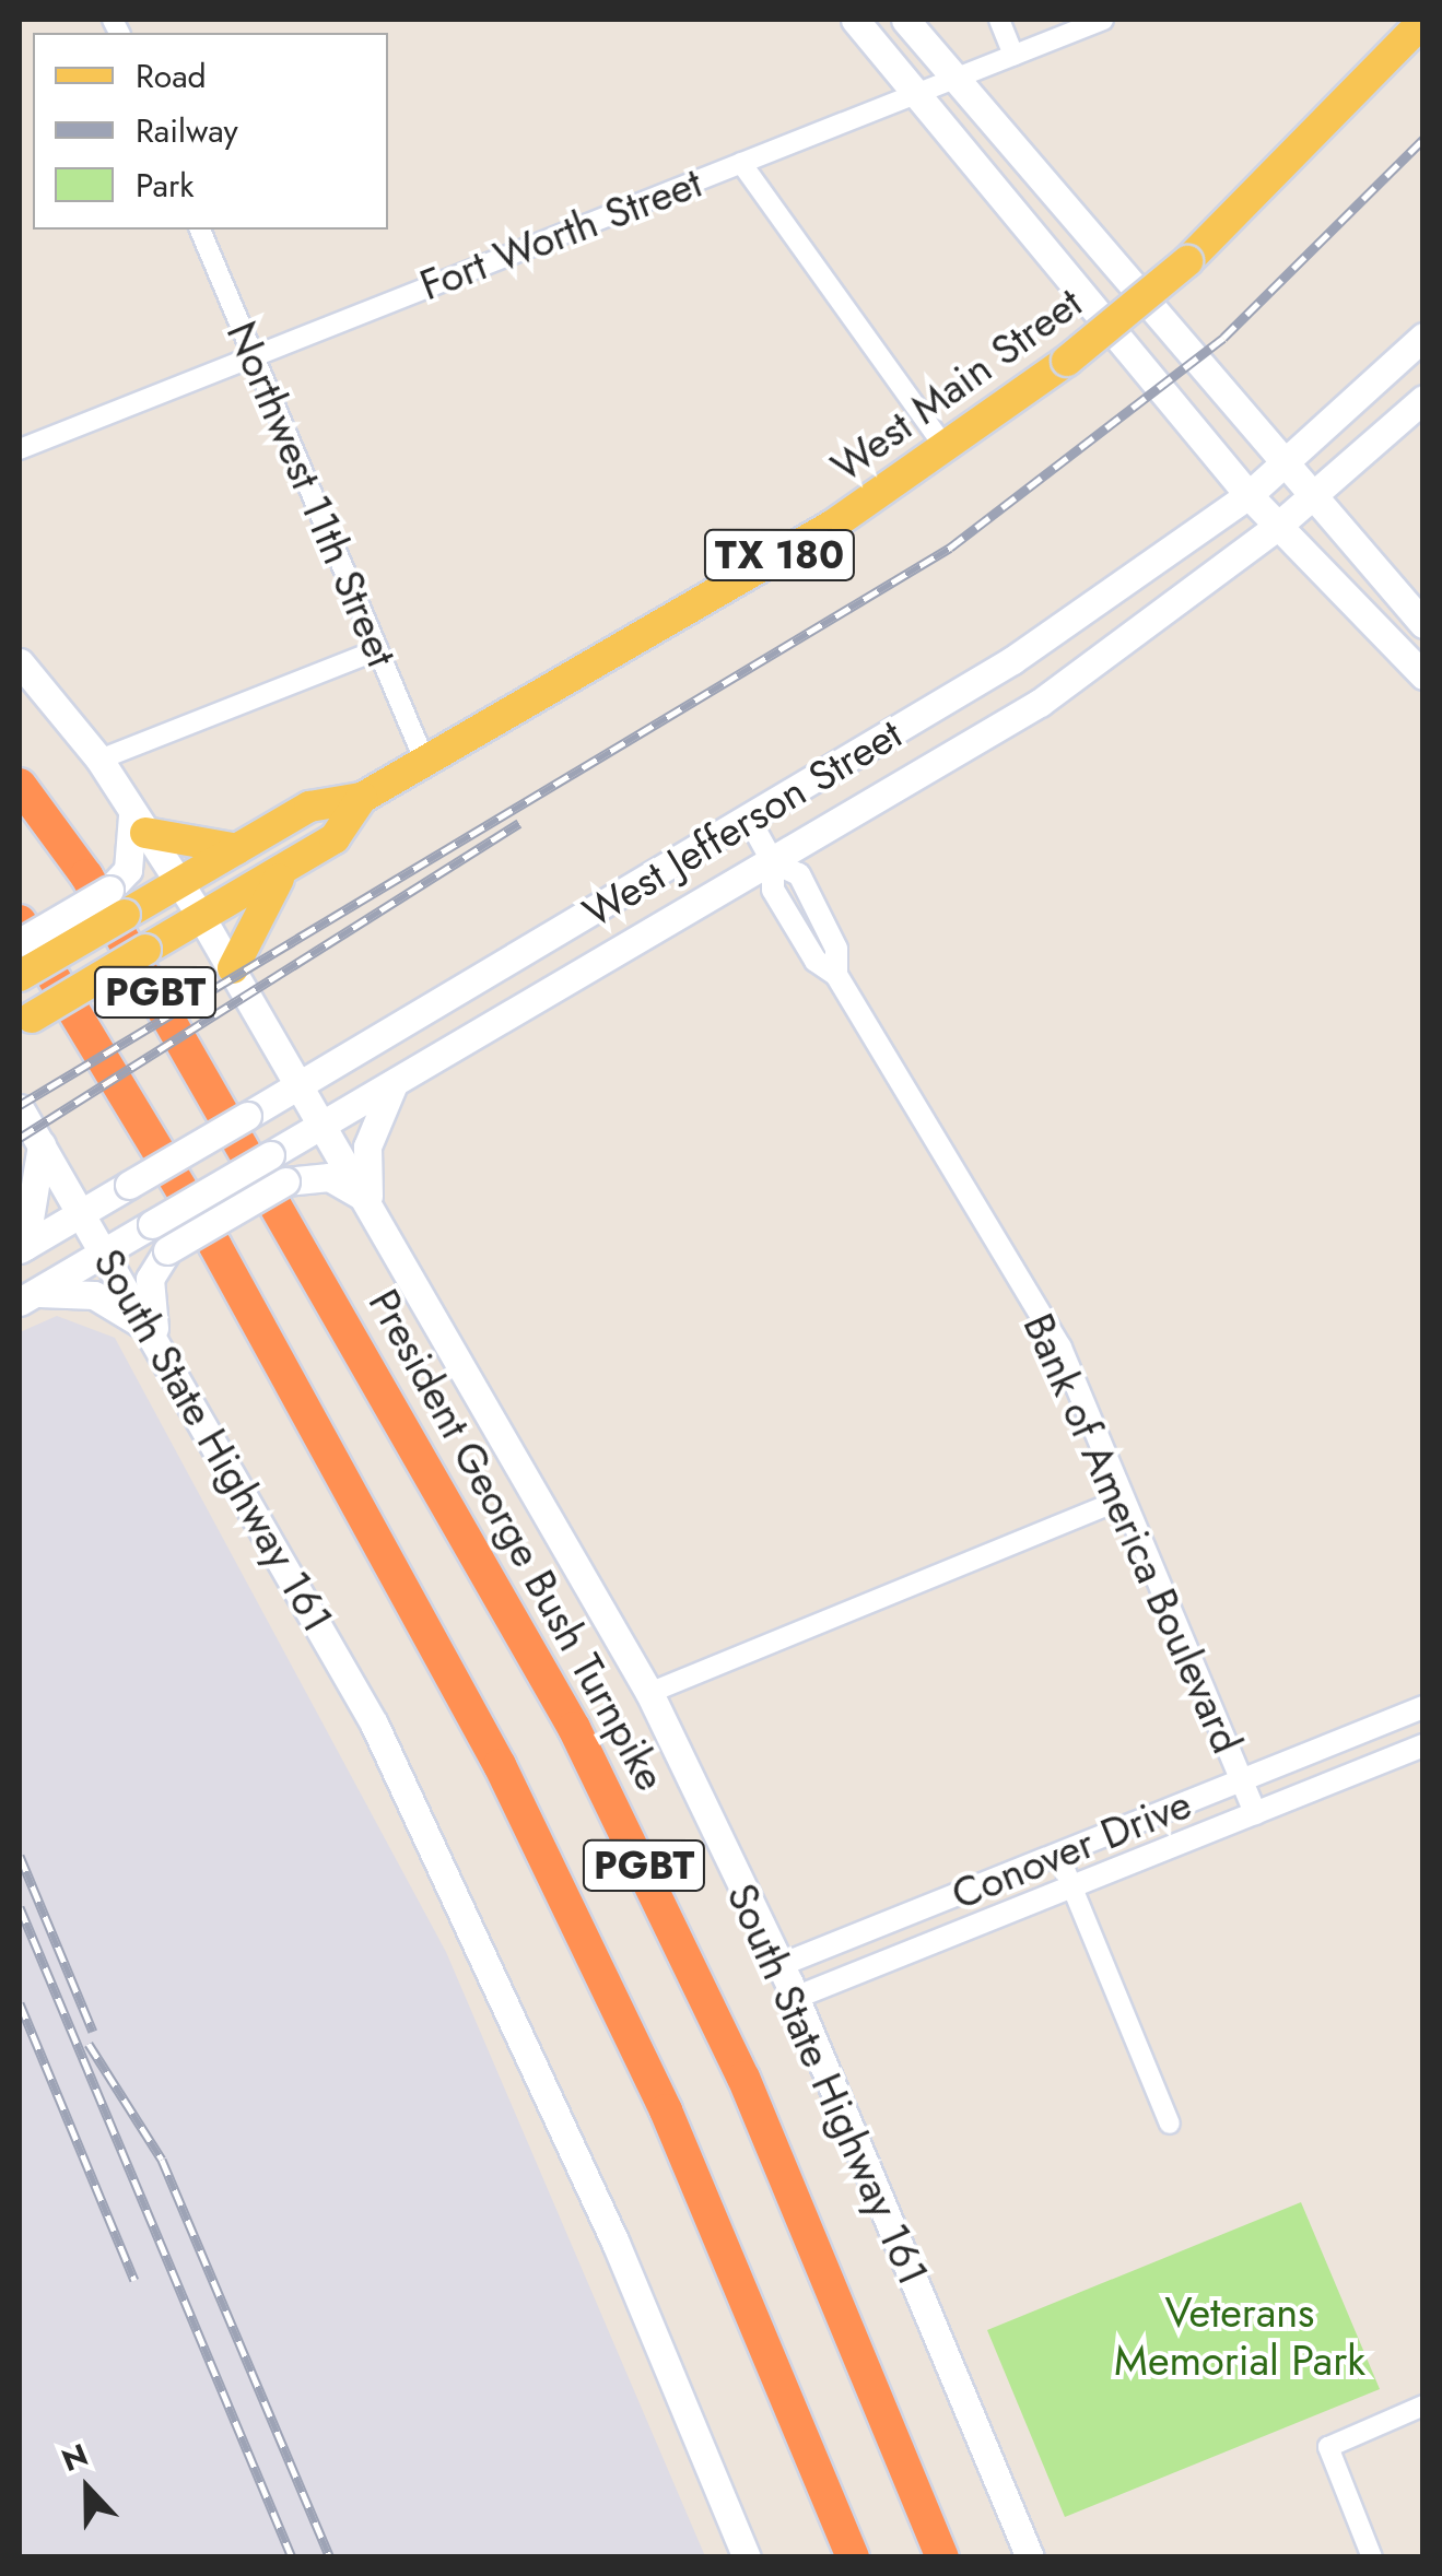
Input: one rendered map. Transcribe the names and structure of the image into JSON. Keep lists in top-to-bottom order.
{
  "streets": {
    "highway": ["PGBT", "President George Bush Turnpike"],
    "main road": [
      "West Main Street",
      "TX 180",
      "West Jefferson Street",
      "South State Highway 161"
    ],
    "street": [
      "Fort Worth Street",
      "Northwest 11th Street",
      "Bank of America Boulevard",
      "Conover Drive"
    ]
  },
  "crossings": [
    ["Fort Worth Street", "Northwest 11th Street"],
    ["West Main Street", "Northwest 11th Street"],
    ["West Main Street", "South State Highway 161"],
    ["West Jefferson Street", "South State Highway 161"],
    ["West Jefferson Street", "Bank of America Boulevard"],
    ["South State Highway 161", "Conover Drive"],
    ["Bank of America Boulevard", "Conover Drive"]
  ],
  "parks": ["Veterans Memorial Park"],
  "legend": ["Road", "Railway", "Park"],
  "north": "top"
}
